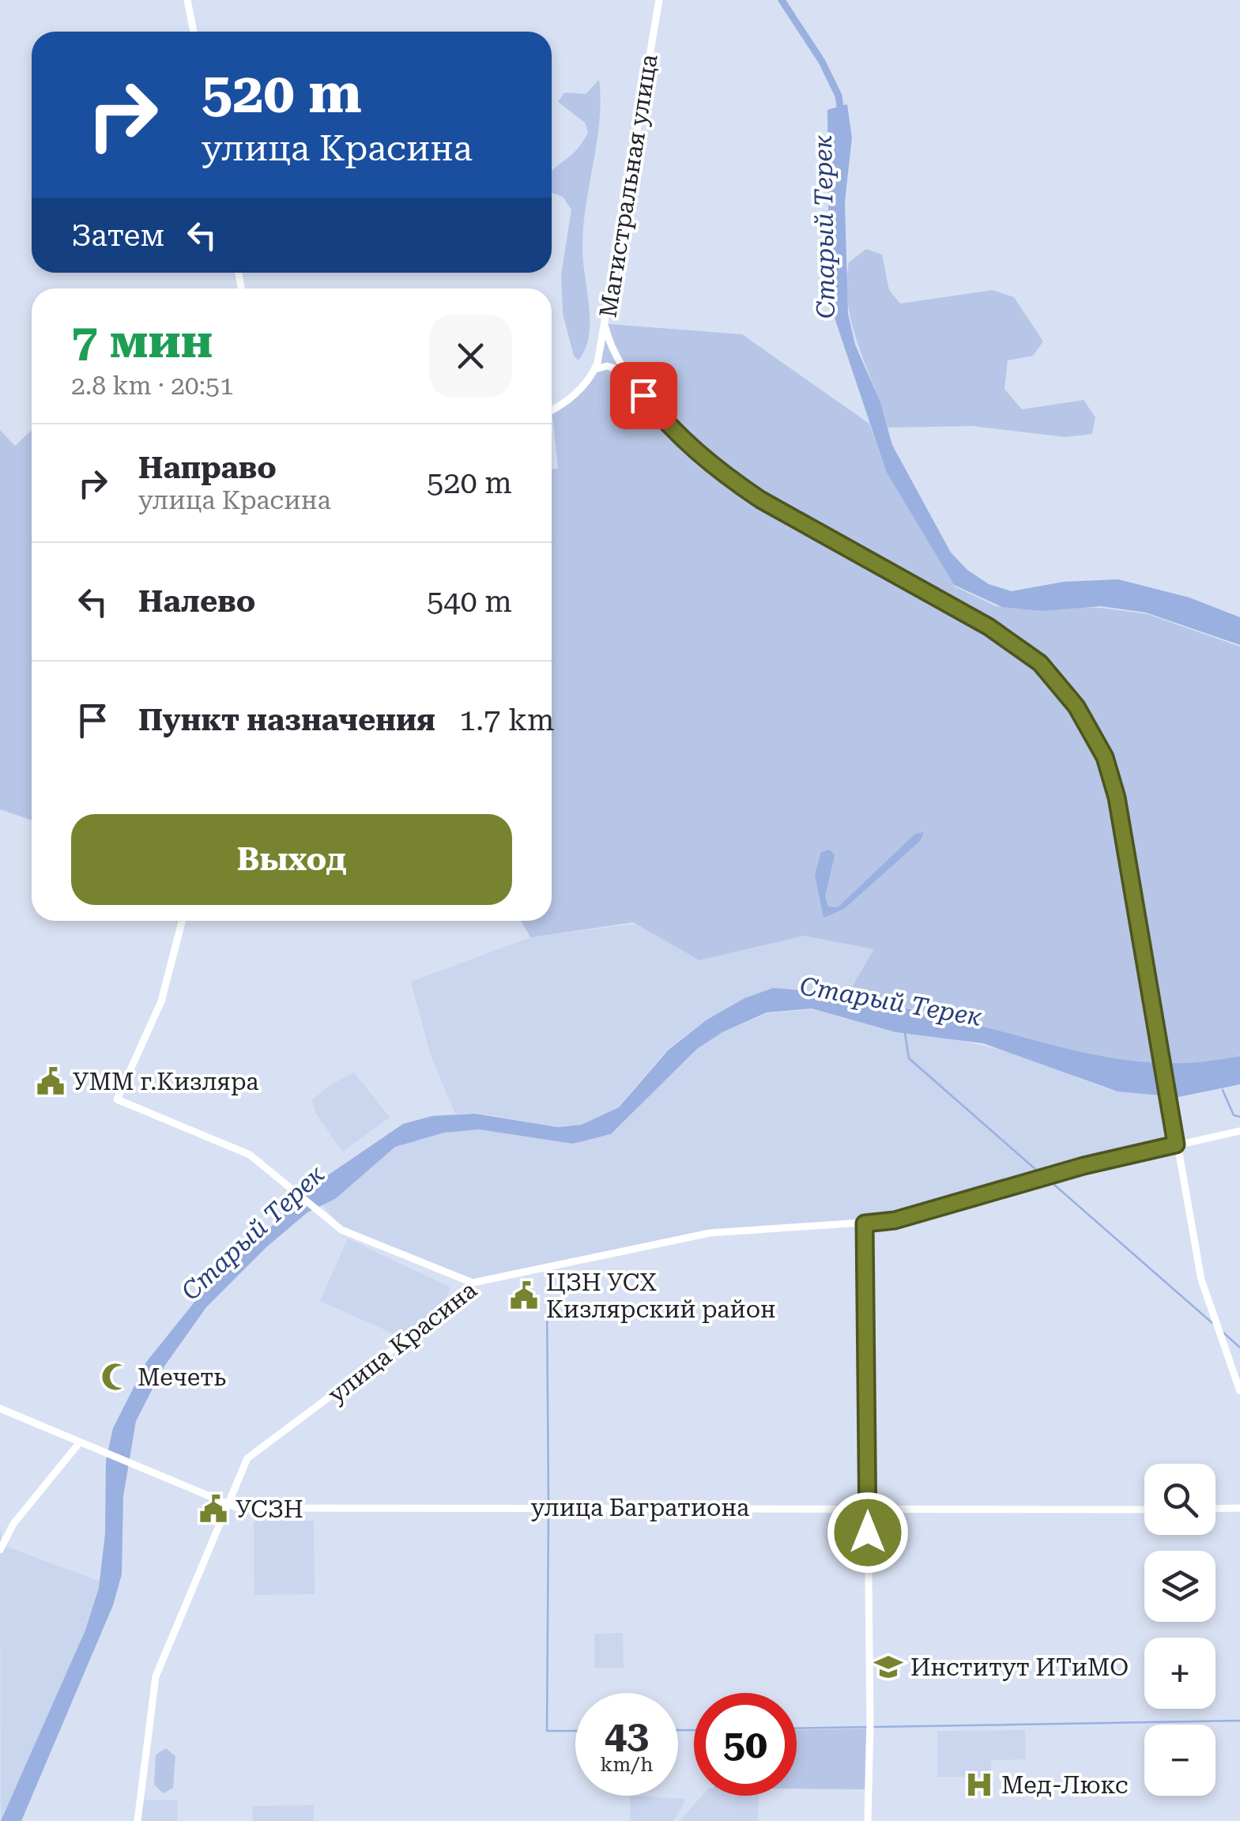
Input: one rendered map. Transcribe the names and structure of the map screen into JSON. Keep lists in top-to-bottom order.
{
  "streets": {
    "street": ["Магистральная улица", "улица Красина", "улица Багратиона"]
  },
  "crossings": [
    ["Магистральная улица", "улица Красина"],
    ["улица Красина", "улица Багратиона"]
  ],
  "water": ["Старый Терек"],
  "places": {
    "public building": ["УММ г.Кизляра", "ЦЗН УСХ Кизлярский район", "УСЗН"],
    "mosque": ["Мечеть"],
    "school or university": ["Институт ИТиМО"],
    "hospital": ["Мед-Люкс"]
  },
  "page": {
    "turn": ["520 m", "улица Красина"],
    "then": "Затем",
    "heading": ["7 мин", "2.8 km · 20:51"],
    "list": [
      {
        "name": "Направо",
        "note": "улица Красина",
        "value": "520 m"
      },
      {
        "name": "Налево",
        "value": "540 m"
      },
      {
        "name": "Пункт назначения",
        "value": "1.7 km"
      }
    ],
    "buttons": "Выход",
    "map_buttons": ["+", "−"],
    "speed": "43 km/h",
    "limit": "50"
  }
}
